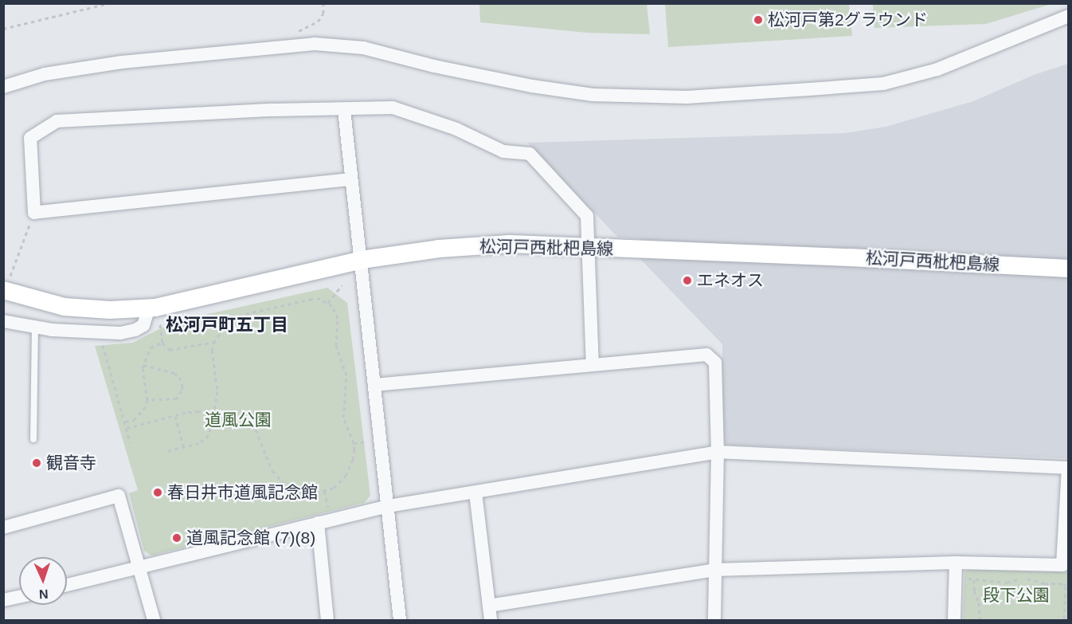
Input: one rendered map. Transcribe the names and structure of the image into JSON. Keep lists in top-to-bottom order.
{
  "streets": {
    "main road": ["松河戸西枇杷島線"]
  },
  "districts": ["松河戸町五丁目"],
  "parks": ["道風公園", "段下公園"],
  "places": [
    "松河戸第2グラウンド",
    "エネオス",
    "観音寺",
    "春日井市道風記念館",
    "道風記念館 (7)(8)"
  ],
  "north": "bottom"
}
